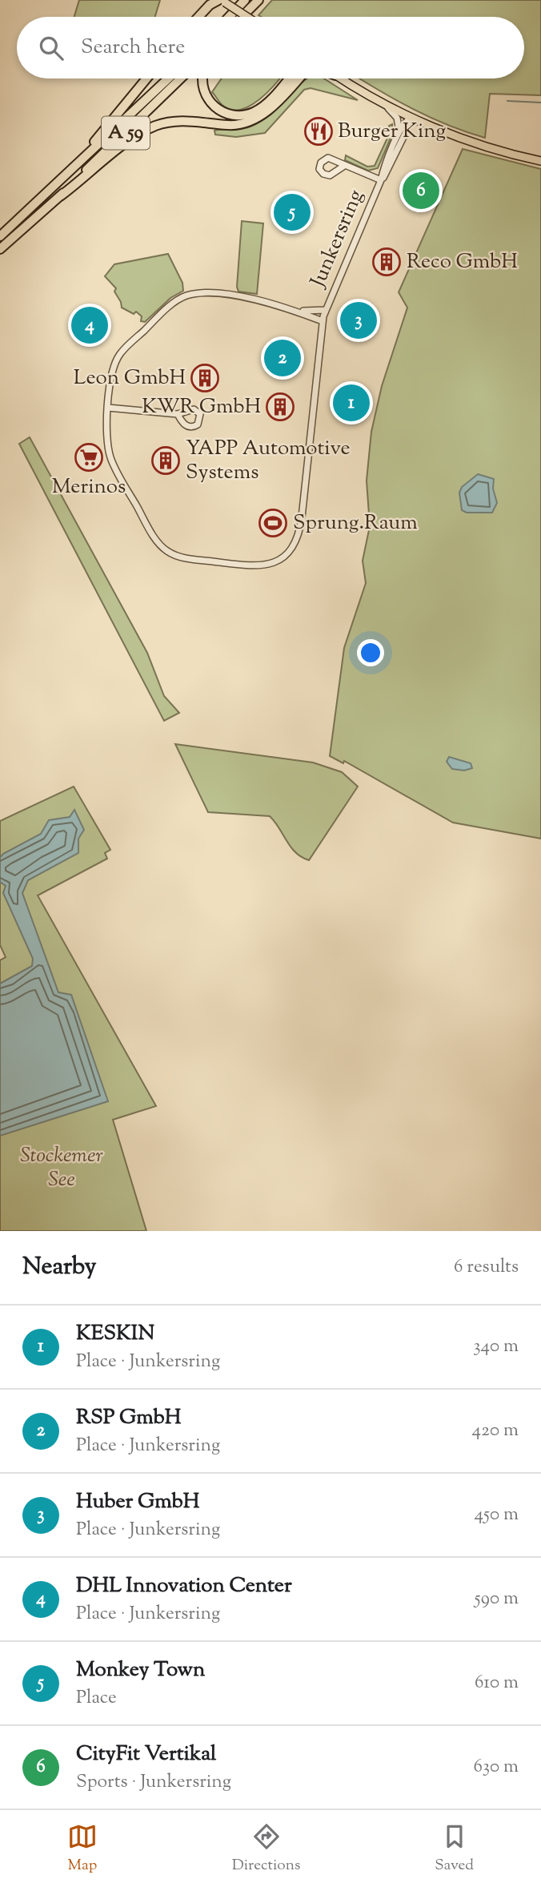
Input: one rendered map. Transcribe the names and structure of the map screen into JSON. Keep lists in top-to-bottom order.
{
  "streets": {
    "highway": ["A 59"],
    "street": ["Junkersring"]
  },
  "parks": ["Stockemer See"],
  "places": {
    "restaurant": ["Burger King"],
    "building": [
      "Reco GmbH",
      "Leon GmbH",
      "KWR GmbH",
      "YAPP Automotive Systems"
    ],
    "supermarket": ["Merinos"],
    "sports": ["Sprung.Raum"]
  },
  "page": {
    "search": "Search here",
    "pins": [
      "6",
      "5",
      "3",
      "4",
      "2",
      "1"
    ],
    "heading": ["Nearby", "6 results"],
    "list": [
      {
        "mark": "1",
        "name": "KESKIN",
        "note": "Place · Junkersring",
        "value": "340 m"
      },
      {
        "mark": "2",
        "name": "RSP GmbH",
        "note": "Place · Junkersring",
        "value": "420 m"
      },
      {
        "mark": "3",
        "name": "Huber GmbH",
        "note": "Place · Junkersring",
        "value": "450 m"
      },
      {
        "mark": "4",
        "name": "DHL Innovation Center",
        "note": "Place · Junkersring",
        "value": "590 m"
      },
      {
        "mark": "5",
        "name": "Monkey Town",
        "note": "Place",
        "value": "610 m"
      },
      {
        "mark": "6",
        "name": "CityFit Vertikal",
        "note": "Sports · Junkersring",
        "value": "630 m"
      }
    ],
    "nav": ["Map", "Directions", "Saved"]
  }
}
